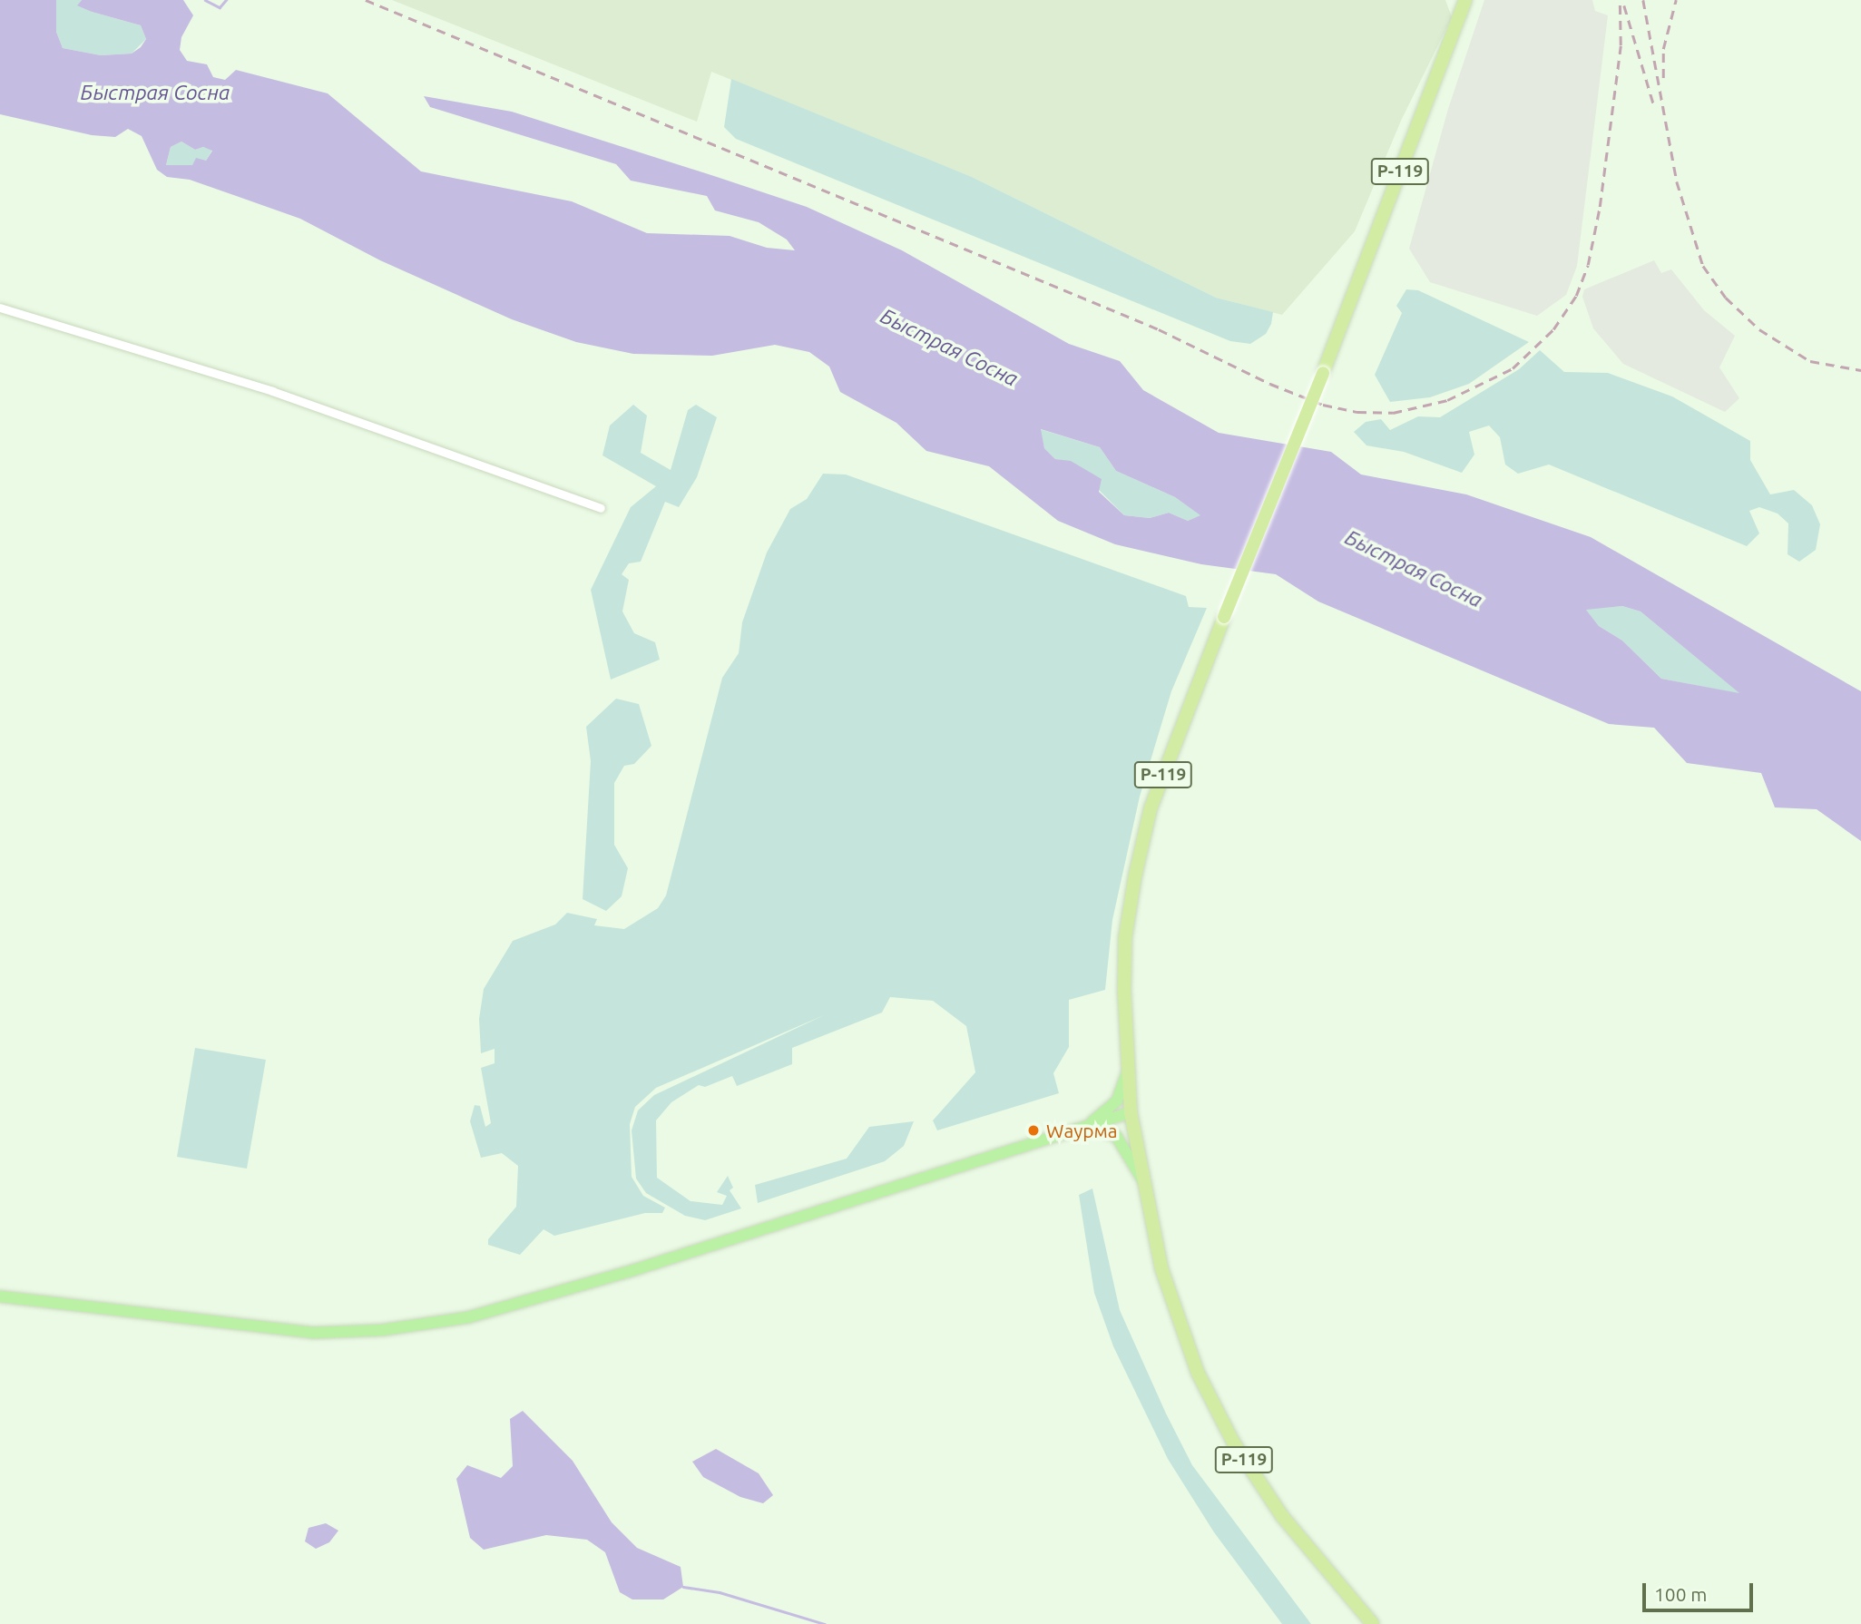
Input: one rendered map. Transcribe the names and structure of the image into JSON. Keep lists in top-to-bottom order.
{
  "streets": {
    "highway": ["Р-119"]
  },
  "water": ["Быстрая Сосна"],
  "places": ["Wаурма"],
  "scale_bar": "100 m"
}
